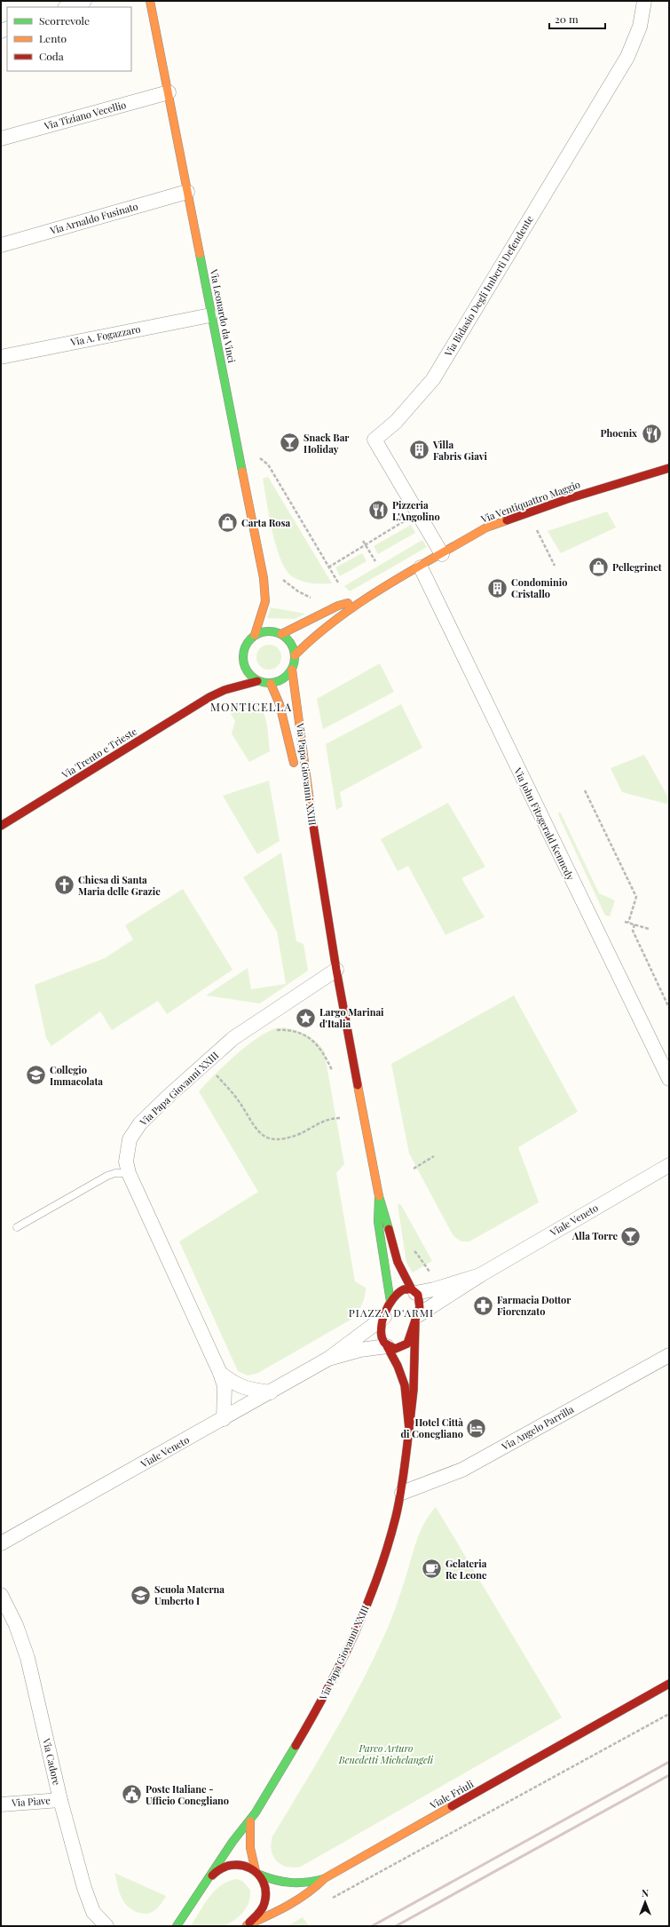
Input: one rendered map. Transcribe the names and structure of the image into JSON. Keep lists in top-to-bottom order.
{
  "streets": {
    "street": [
      "Via Tiziano Vecellio",
      "Via Arnaldo Fusinato",
      "Via Bidasio Degli Imberti Defendente",
      "Via Leonardo da Vinci",
      "Via A. Fogazzaro",
      "Via Ventiquattro Maggio",
      "Via Trento e Trieste",
      "Via Papa Giovanni XXIII",
      "Via John Fitzgerald Kennedy",
      "Viale Veneto",
      "Via Angelo Parrilla",
      "Via Cadore",
      "Viale Friuli",
      "Via Piave"
    ]
  },
  "crossings": [
    ["Via Tiziano Vecellio", "Via Leonardo da Vinci"],
    ["Via Arnaldo Fusinato", "Via Leonardo da Vinci"],
    ["Via Bidasio Degli Imberti Defendente", "Via Ventiquattro Maggio"],
    ["Via Leonardo da Vinci", "Via A. Fogazzaro"],
    ["Via Leonardo da Vinci", "Via Ventiquattro Maggio"],
    ["Via Leonardo da Vinci", "Via Trento e Trieste"],
    ["Via Leonardo da Vinci", "Via Papa Giovanni XXIII"],
    ["Via Ventiquattro Maggio", "Via Trento e Trieste"],
    ["Via Ventiquattro Maggio", "Via Papa Giovanni XXIII"],
    ["Via Ventiquattro Maggio", "Via John Fitzgerald Kennedy"],
    ["Via Trento e Trieste", "Via Papa Giovanni XXIII"],
    ["Via Papa Giovanni XXIII", "Viale Veneto"],
    ["Via Papa Giovanni XXIII", "Via Angelo Parrilla"],
    ["Via Cadore", "Via Piave"]
  ],
  "districts": ["MONTICELLA", "PIAZZA D'ARMI"],
  "parks": ["Parco Arturo Benedetti Michelangeli"],
  "places": {
    "restaurant": ["Phoenix", "Pizzeria L'Angolino"],
    "bar": ["Snack Bar Holiday", "Alla Torre"],
    "building": ["Villa Fabris Giavi", "Condominio Cristallo"],
    "shop": ["Carta Rosa", "Pellegrinet"],
    "church": ["Chiesa di Santa Maria delle Grazie"],
    "place": ["Largo Marinai d'Italia"],
    "school or university": ["Collegio Immacolata", "Scuola Materna Umberto I"],
    "pharmacy": ["Farmacia Dottor Fiorenzato"],
    "hotel": ["Hotel Città di Conegliano"],
    "cafe": ["Gelateria Re Leone"],
    "public building": ["Poste Italiane - Ufficio Conegliano"]
  },
  "legend": ["Scorrevole", "Lento", "Coda"],
  "scale_bar": "20 m",
  "north": "top"
}
